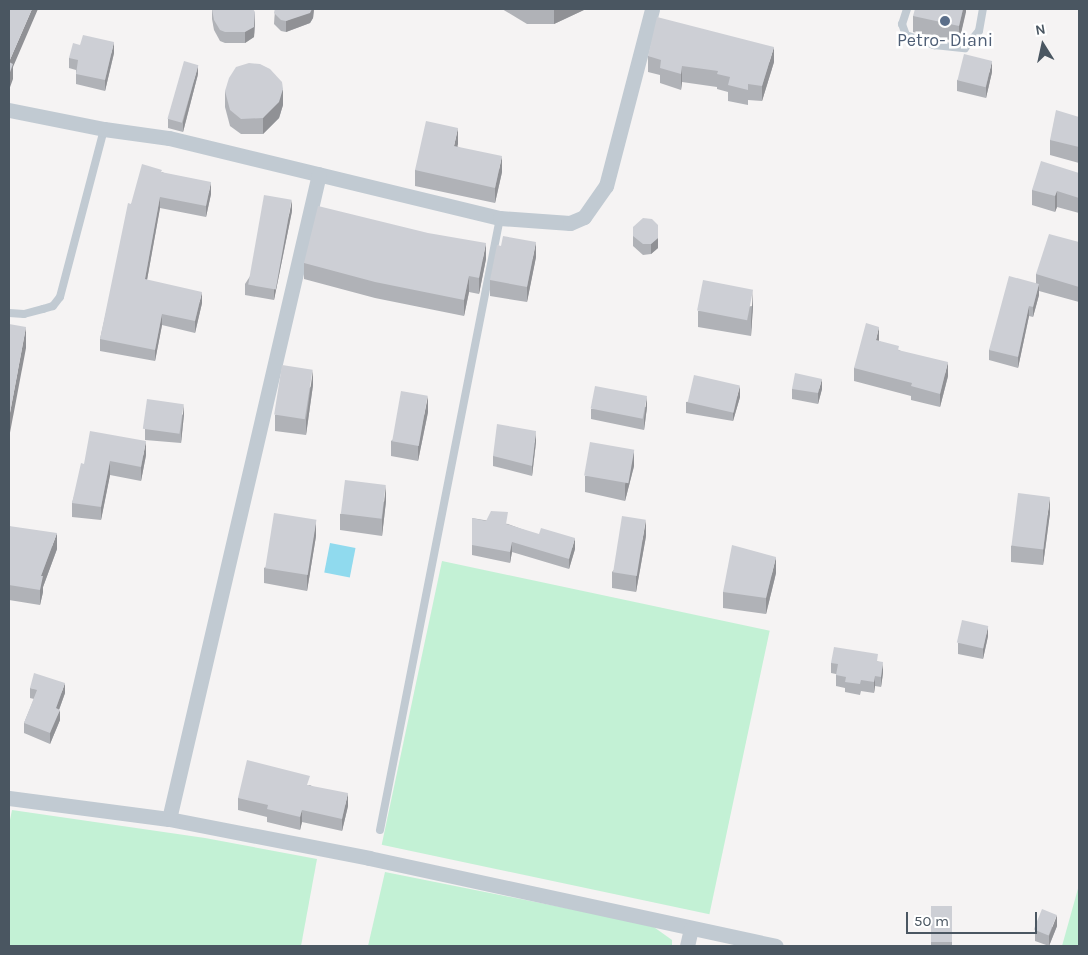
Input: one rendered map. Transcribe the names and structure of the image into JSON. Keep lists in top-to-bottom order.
{
  "places": ["Petro- Diani"],
  "scale_bar": "50 m",
  "north": "top"
}
